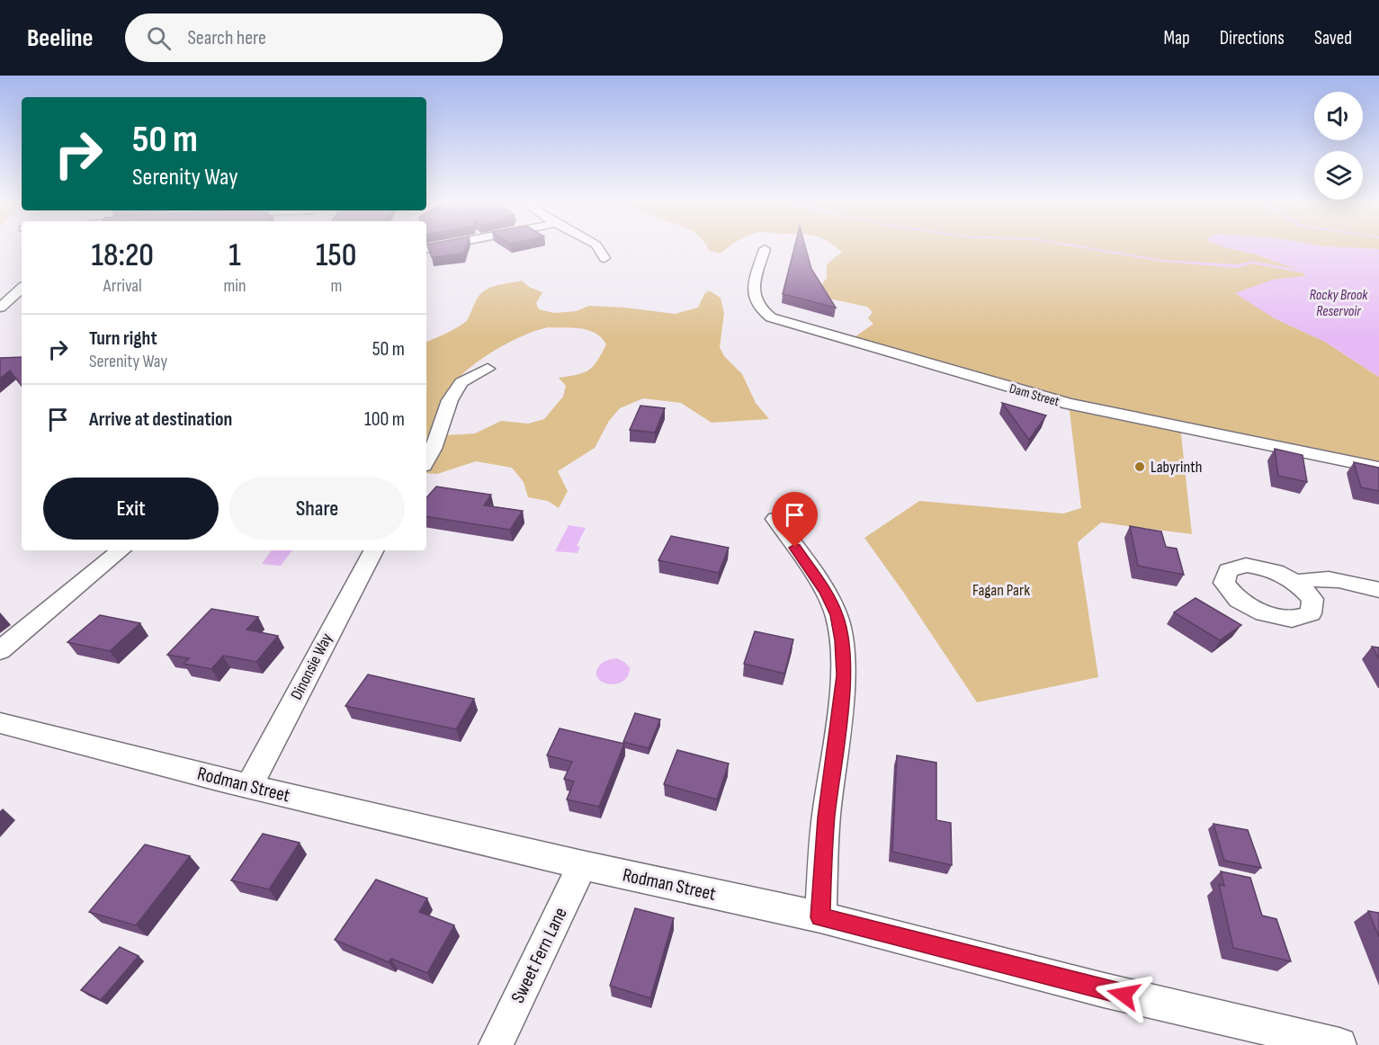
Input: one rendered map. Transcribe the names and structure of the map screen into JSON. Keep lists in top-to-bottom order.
{
  "streets": {
    "street": [
      "Dam Street",
      "Dinonsie Way",
      "Rodman Street",
      "Sweet Fern Lane"
    ]
  },
  "crossings": [
    ["Dinonsie Way", "Rodman Street"],
    ["Rodman Street", "Sweet Fern Lane"]
  ],
  "water": ["Rocky Brook Reservoir"],
  "parks": ["Fagan Park"],
  "places": ["Labyrinth"],
  "page": {
    "header": "Beeline",
    "search": "Search here",
    "nav": ["Map", "Directions", "Saved"],
    "turn": ["50 m", "Serenity Way"],
    "eta": [
      "18:20",
      "Arrival",
      "1",
      "min",
      "150",
      "m"
    ],
    "list": [
      {
        "name": "Turn right",
        "note": "Serenity Way",
        "value": "50 m"
      },
      {
        "name": "Arrive at destination",
        "value": "100 m"
      }
    ],
    "buttons": ["Exit", "Share"]
  }
}
